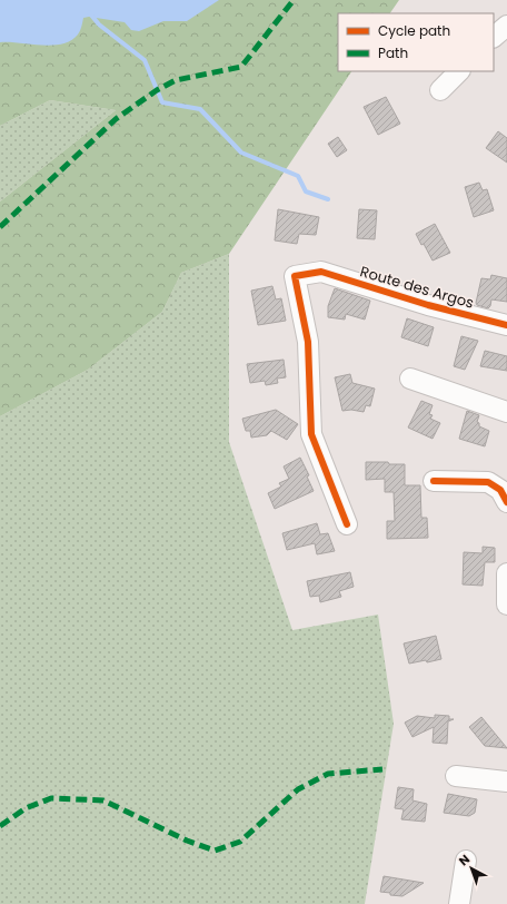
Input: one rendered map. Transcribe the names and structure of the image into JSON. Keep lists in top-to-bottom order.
{
  "streets": {
    "street": ["Route des Argos"]
  },
  "legend": ["Cycle path", "Path"],
  "north": "top left"
}
